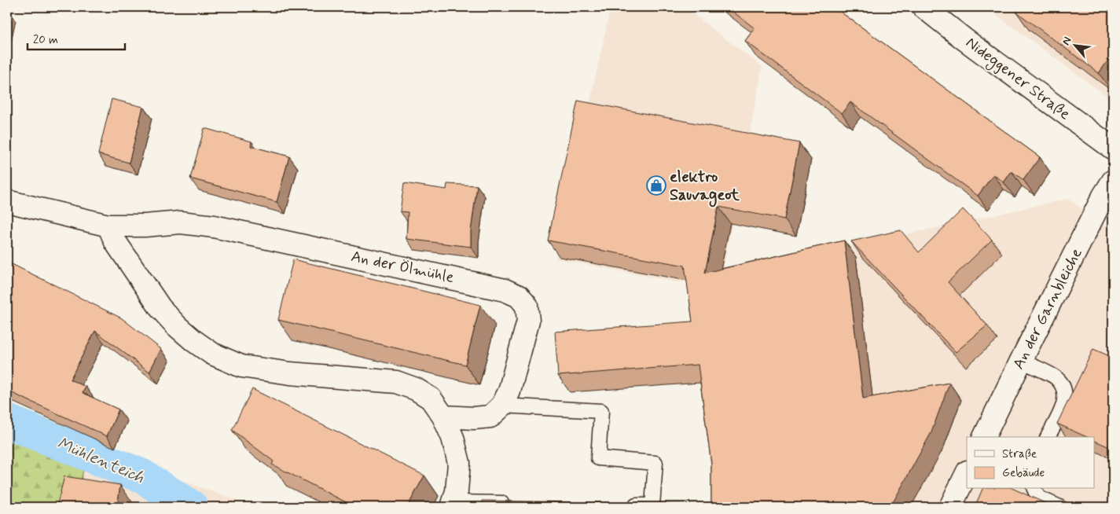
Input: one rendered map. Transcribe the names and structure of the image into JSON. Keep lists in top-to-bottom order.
{
  "streets": {
    "street": ["Nideggener Straße", "An der Ölmühle", "An der Garnbleiche"]
  },
  "water": ["Mühlenteich"],
  "places": {
    "shop": ["elektro Sauvageot"]
  },
  "legend": ["Straße", "Gebäude"],
  "scale_bar": "20 m",
  "north": "top left"
}
